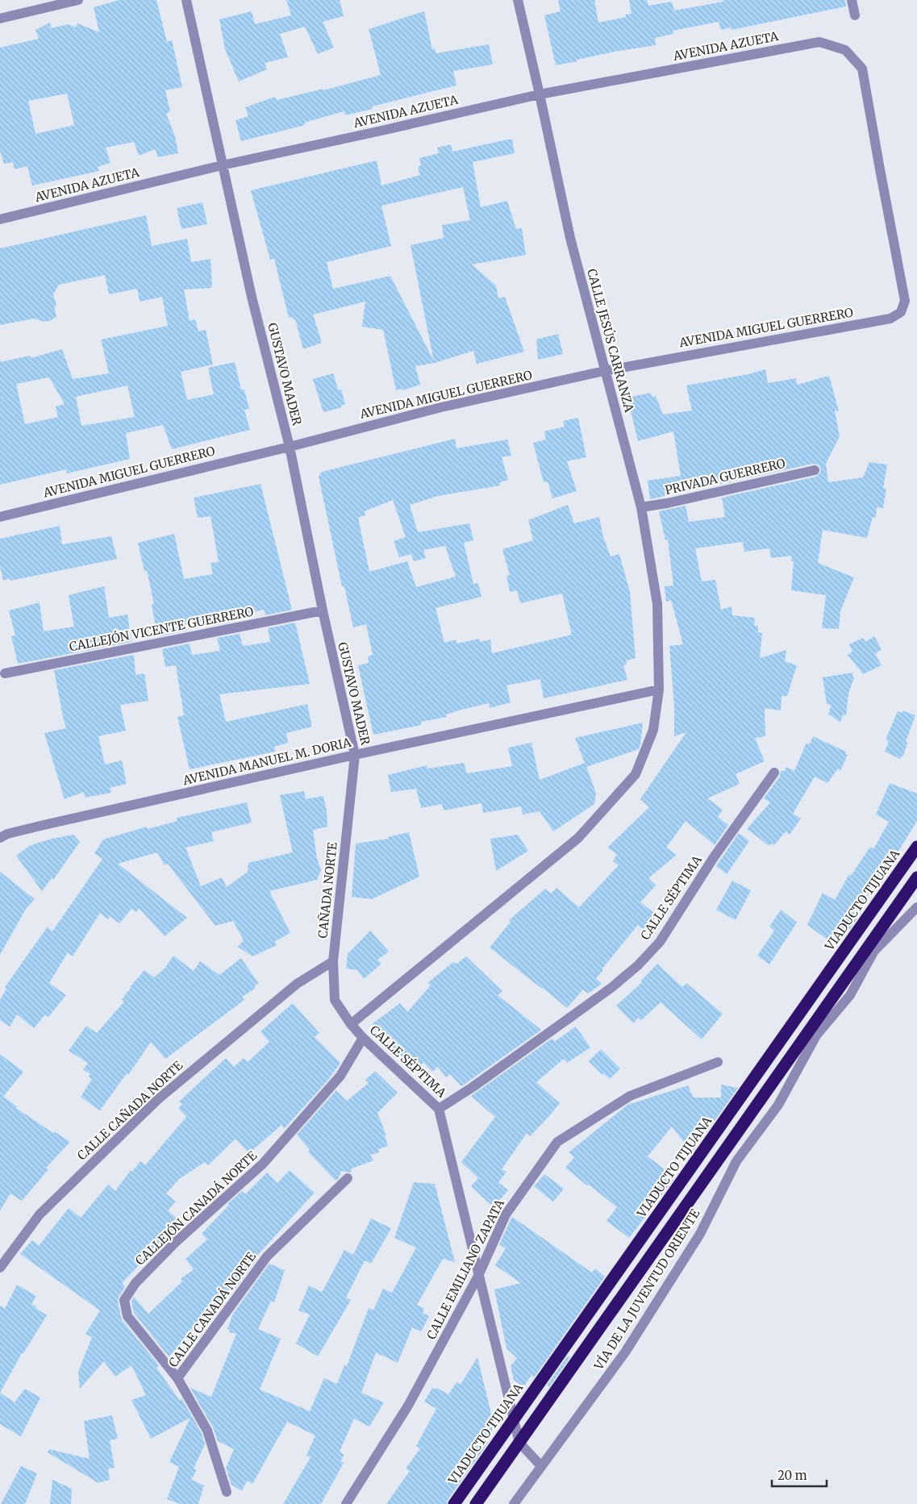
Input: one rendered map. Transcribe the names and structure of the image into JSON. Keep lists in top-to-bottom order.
{
  "streets": {
    "highway": ["VIADUCTO TIJUANA"],
    "street": [
      "AVENIDA AZUETA",
      "AVENIDA MIGUEL GUERRERO",
      "CALLE JESÚS CARRANZA",
      "GUSTAVO MADER",
      "PRIVADA GUERRERO",
      "CALLEJÓN VICENTE GUERRERO",
      "AVENIDA MANUEL M. DORIA",
      "CAÑADA NORTE",
      "CALLE SÉPTIMA",
      "CALLE CAÑADA NORTE",
      "CALLEJÓN CANADÁ NORTE",
      "CALLE EMILIANO ZAPATA",
      "VÍA DE LA JUVENTUD ORIENTE",
      "CALLE CANADÁ NORTE"
    ]
  },
  "crossings": [
    ["AVENIDA AZUETA", "AVENIDA MIGUEL GUERRERO"],
    ["AVENIDA AZUETA", "CALLE JESÚS CARRANZA"],
    ["AVENIDA AZUETA", "GUSTAVO MADER"],
    ["AVENIDA MIGUEL GUERRERO", "CALLE JESÚS CARRANZA"],
    ["AVENIDA MIGUEL GUERRERO", "GUSTAVO MADER"],
    ["CALLE JESÚS CARRANZA", "PRIVADA GUERRERO"],
    ["CALLE JESÚS CARRANZA", "AVENIDA MANUEL M. DORIA"],
    ["CALLE JESÚS CARRANZA", "CALLE SÉPTIMA"],
    ["GUSTAVO MADER", "CALLEJÓN VICENTE GUERRERO"],
    ["GUSTAVO MADER", "AVENIDA MANUEL M. DORIA"],
    ["GUSTAVO MADER", "CAÑADA NORTE"],
    ["AVENIDA MANUEL M. DORIA", "CAÑADA NORTE"],
    ["AVENIDA MANUEL M. DORIA", "CALLE SÉPTIMA"],
    ["CAÑADA NORTE", "CALLE SÉPTIMA"],
    ["CAÑADA NORTE", "CALLE CAÑADA NORTE"],
    ["CALLE SÉPTIMA", "CALLEJÓN CANADÁ NORTE"],
    ["CALLEJÓN CANADÁ NORTE", "CALLE CANADÁ NORTE"]
  ],
  "scale_bar": "20 m"
}
